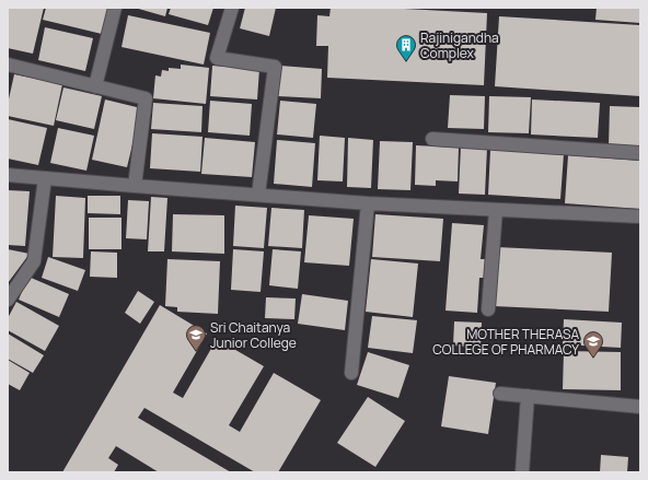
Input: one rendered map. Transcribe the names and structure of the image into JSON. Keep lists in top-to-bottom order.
{
  "places": {
    "building": ["Rajinigandha Complex"],
    "school or university": ["Sri Chaitanya Junior College", "MOTHER THERASA COLLEGE OF PHARMACY"]
  }
}
